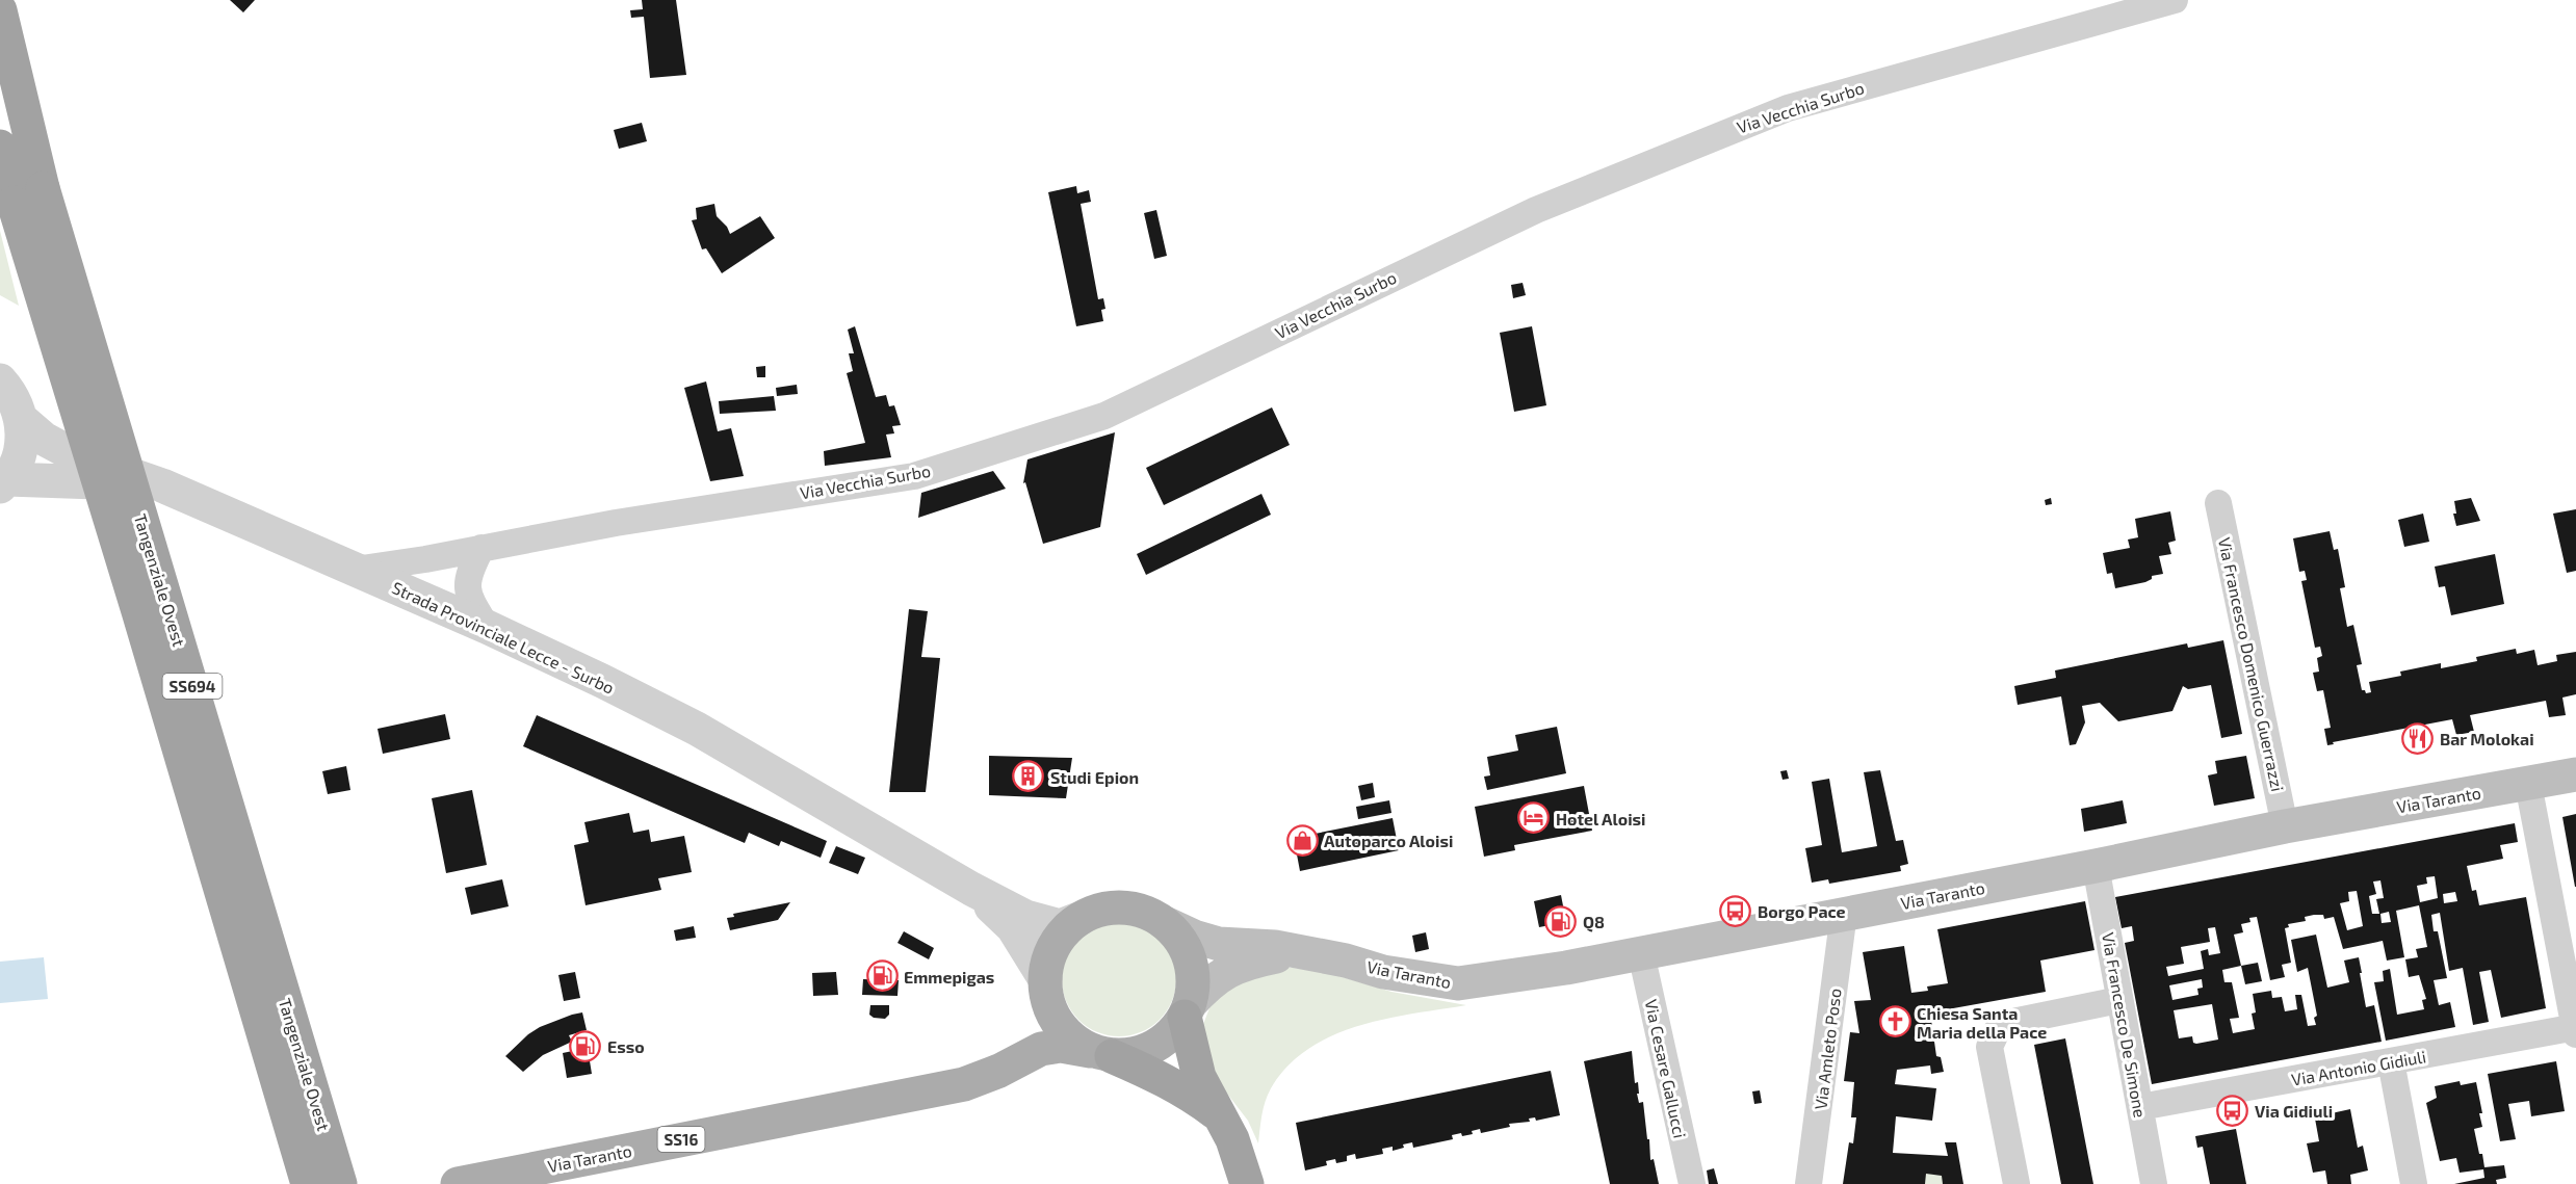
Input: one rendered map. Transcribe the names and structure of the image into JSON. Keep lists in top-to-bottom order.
{
  "streets": {
    "highway": ["Tangenziale Ovest", "SS694"],
    "main road": ["Via Taranto", "SS16"],
    "street": [
      "Via Vecchia Surbo",
      "Strada Provinciale Lecce - Surbo",
      "Via Francesco Domenico Guerrazzi",
      "Via Francesco De Simone",
      "Via Amleto Poso",
      "Via Antonio Gidiuli",
      "Via Cesare Gallucci"
    ]
  },
  "crossings": [
    ["Via Vecchia Surbo", "Strada Provinciale Lecce - Surbo"],
    ["Strada Provinciale Lecce - Surbo", "Via Taranto"],
    ["Via Francesco Domenico Guerrazzi", "Via Taranto"],
    ["Via Taranto", "Via Francesco De Simone"],
    ["Via Taranto", "Via Amleto Poso"],
    ["Via Taranto", "Via Cesare Gallucci"],
    ["Via Francesco De Simone", "Via Antonio Gidiuli"]
  ],
  "places": {
    "restaurant": ["Bar Molokai"],
    "building": ["Studi Epion"],
    "hotel": ["Hotel Aloisi"],
    "shop": ["Autoparco Aloisi"],
    "bus stop": ["Borgo Pace", "Via Gidiuli"],
    "fuel station": ["Q8", "Emmepigas", "Esso"],
    "church": ["Chiesa Santa Maria della Pace"]
  }
}
